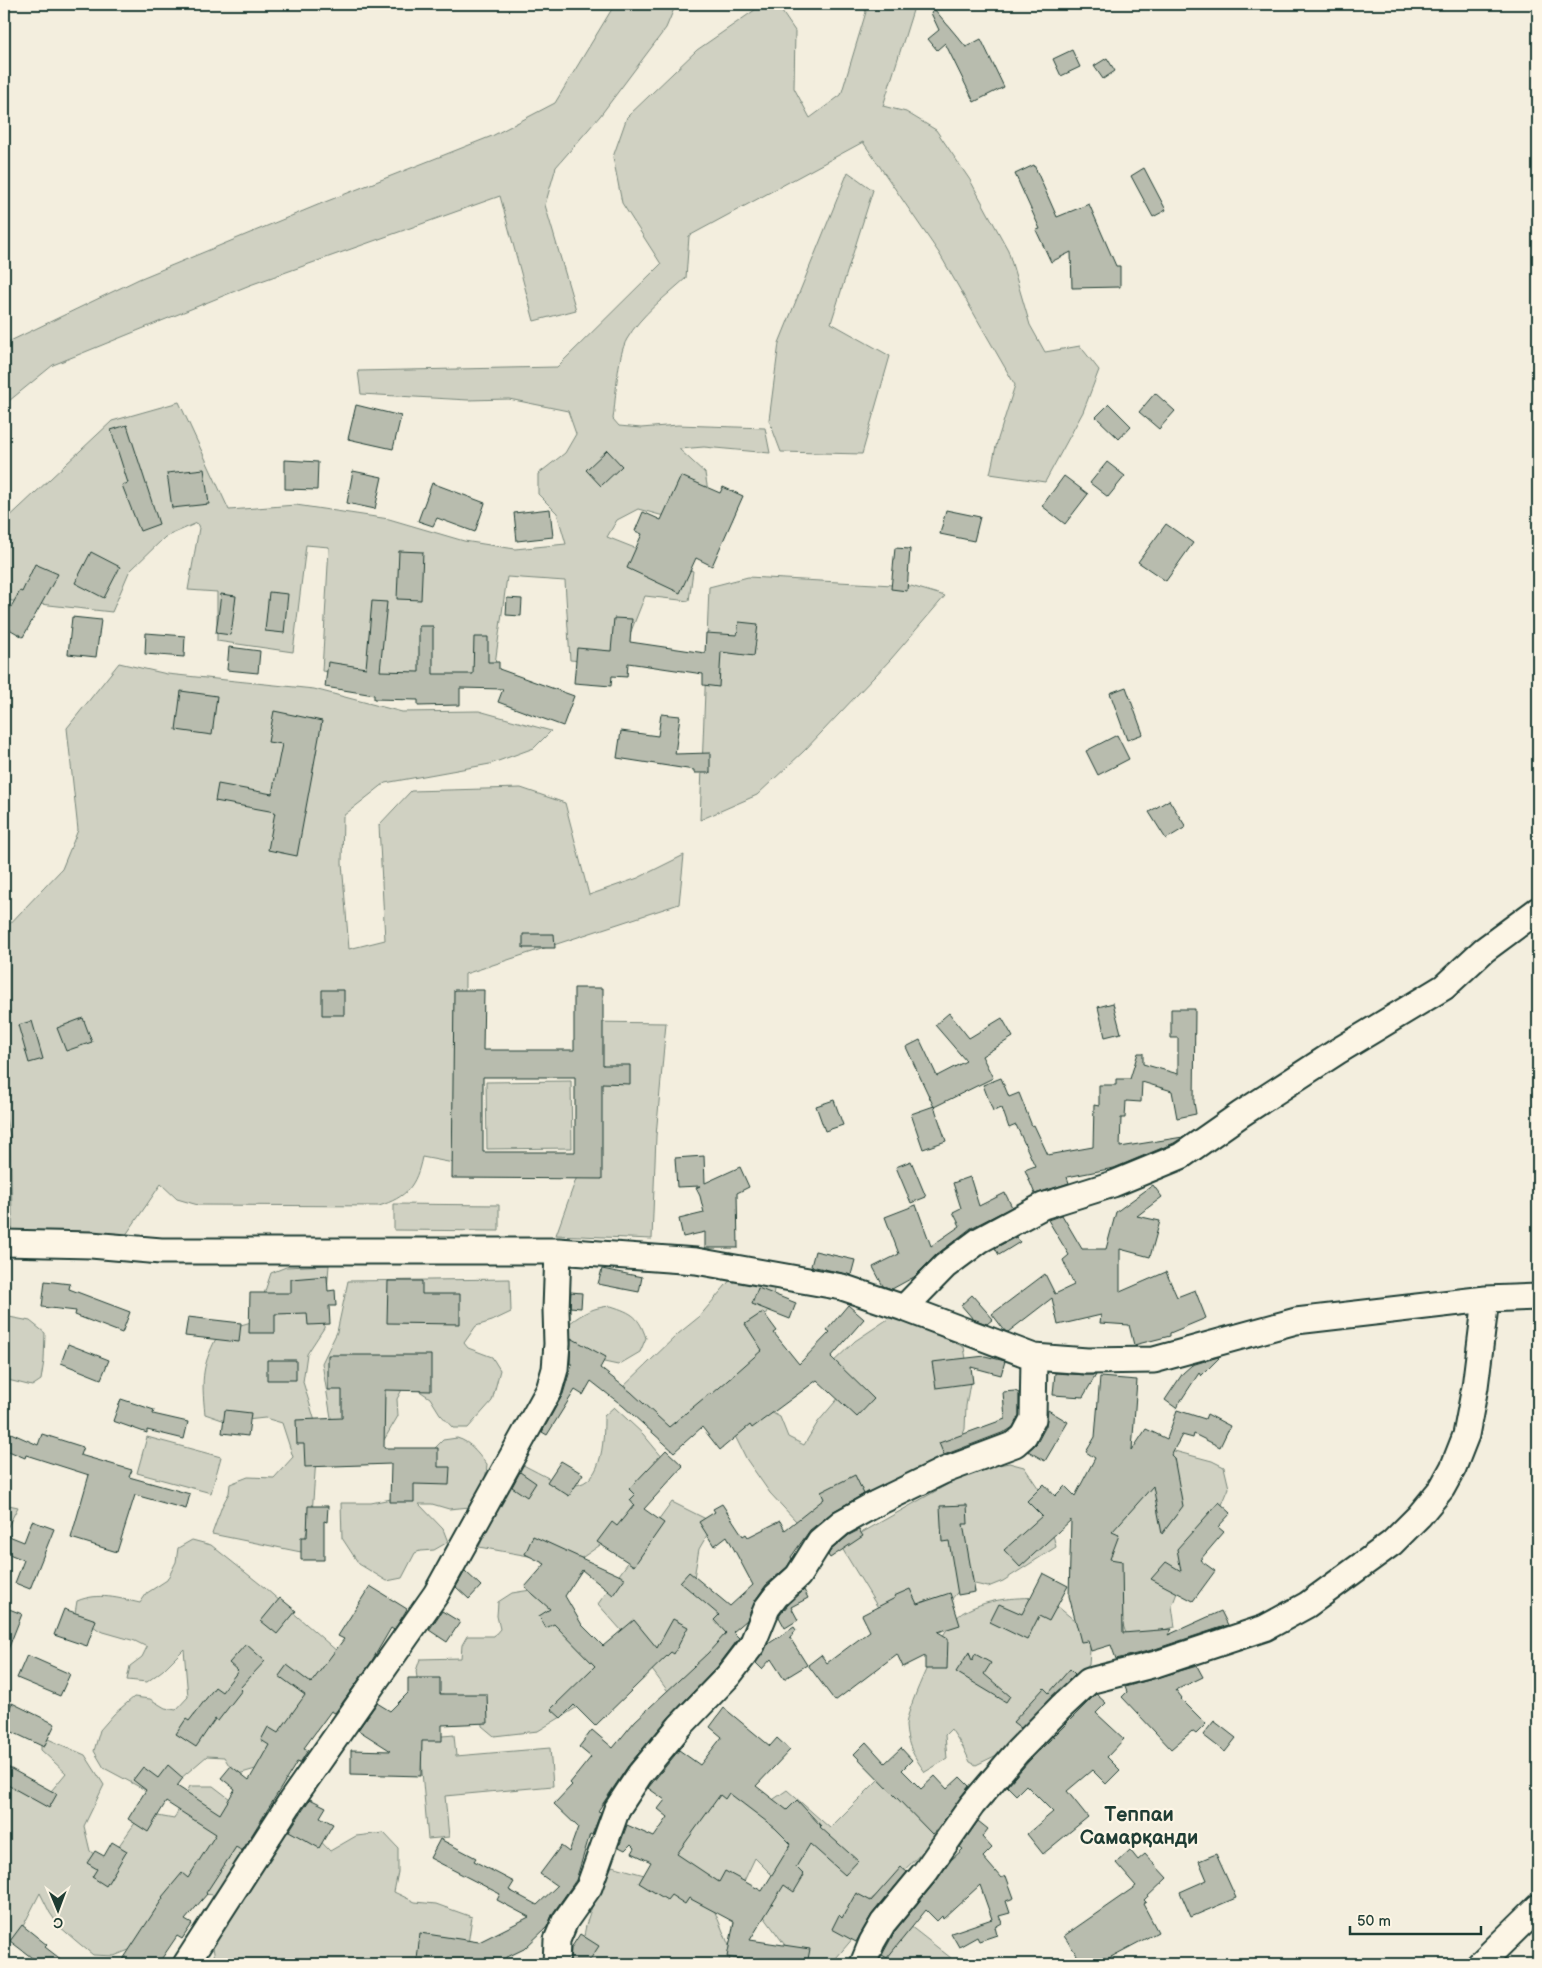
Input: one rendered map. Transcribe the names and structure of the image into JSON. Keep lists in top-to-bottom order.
{
  "districts": ["Теппаи Самарқанди"],
  "scale_bar": "50 m",
  "north": "bottom"
}
